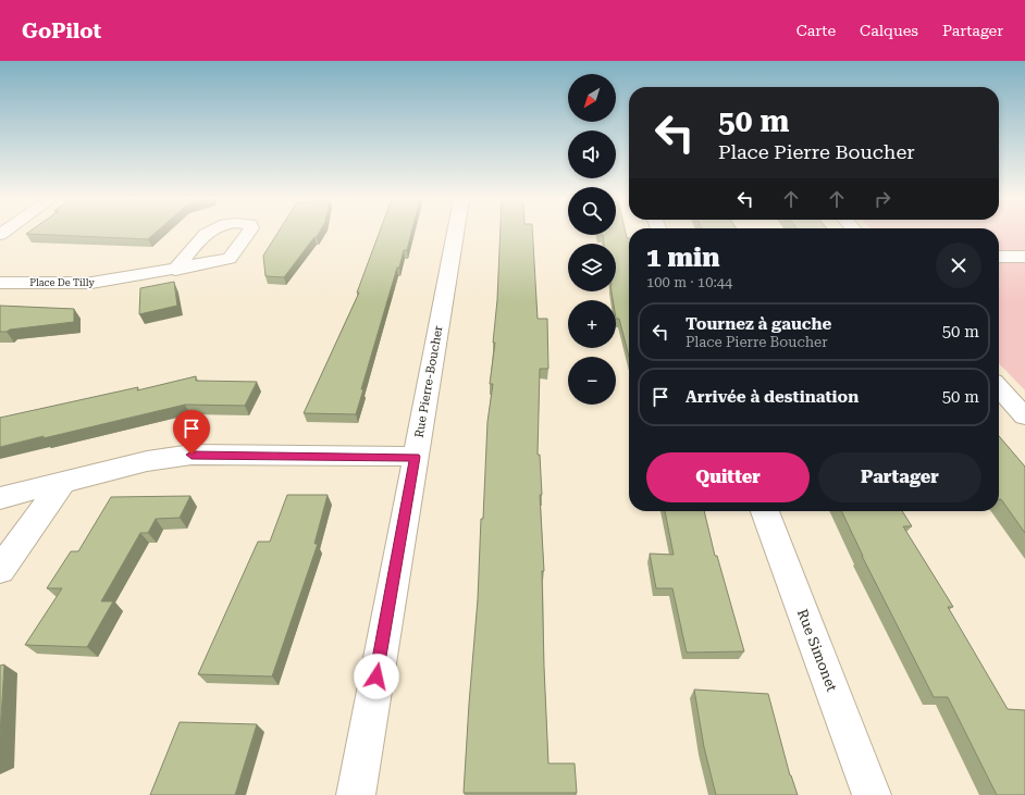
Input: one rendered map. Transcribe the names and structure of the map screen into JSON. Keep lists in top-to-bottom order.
{
  "streets": {
    "street": ["Place De Tilly", "Rue Pierre-Boucher", "Rue Simonet"]
  },
  "north": "bottom left",
  "page": {
    "header": "GoPilot",
    "nav": ["Carte", "Calques", "Partager"],
    "map_buttons": ["+", "−"],
    "turn": ["50 m", "Place Pierre Boucher"],
    "heading": ["1 min", "100 m · 10:44"],
    "list": [
      {
        "name": "Tournez à gauche",
        "note": "Place Pierre Boucher",
        "value": "50 m"
      },
      {
        "name": "Arrivée à destination",
        "value": "50 m"
      }
    ],
    "buttons": ["Quitter", "Partager"]
  }
}
